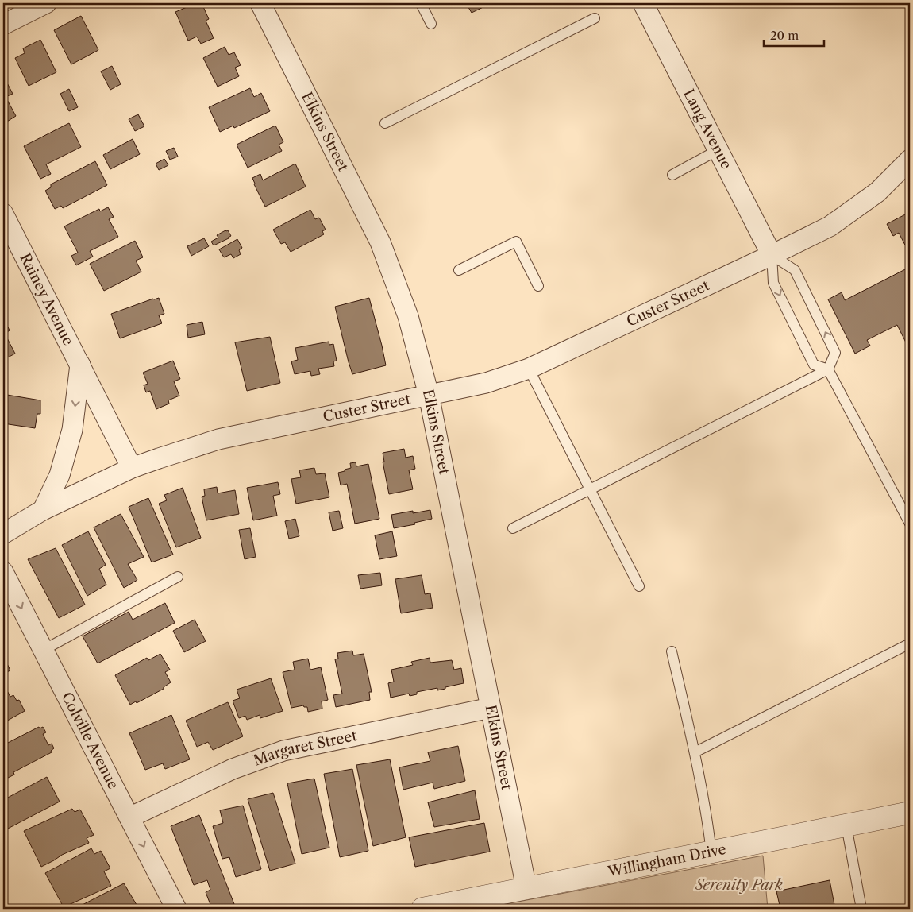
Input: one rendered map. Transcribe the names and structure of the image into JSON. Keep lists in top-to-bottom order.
{
  "streets": {
    "street": [
      "Lang Avenue",
      "Elkins Street",
      "Rainey Avenue",
      "Custer Street",
      "Colville Avenue",
      "Margaret Street",
      "Willingham Drive"
    ]
  },
  "crossings": [
    ["Lang Avenue", "Custer Street"],
    ["Elkins Street", "Custer Street"],
    ["Elkins Street", "Margaret Street"],
    ["Elkins Street", "Willingham Drive"],
    ["Rainey Avenue", "Custer Street"],
    ["Colville Avenue", "Margaret Street"]
  ],
  "one_way": ["Colville Avenue"],
  "parks": ["Serenity Park"],
  "scale_bar": "20 m"
}
